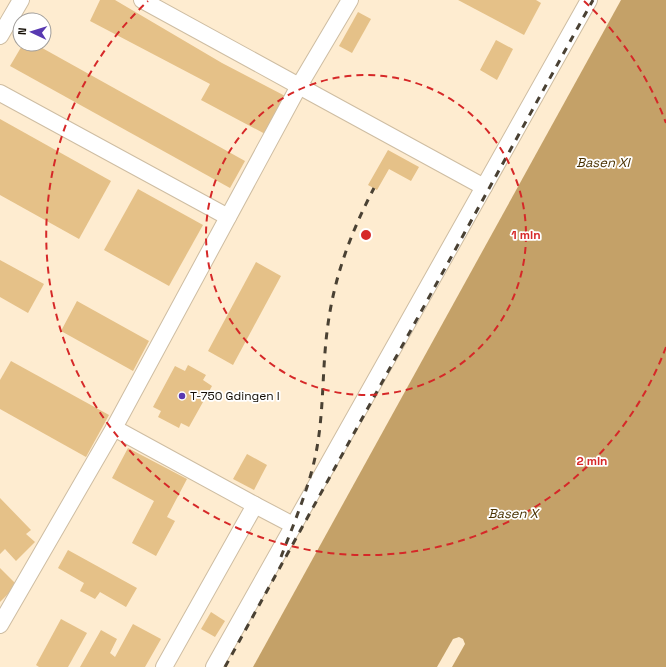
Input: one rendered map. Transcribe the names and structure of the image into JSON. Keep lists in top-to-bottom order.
{
  "water": ["Basen XI", "Basen X"],
  "places": ["T-750 Gdingen I"],
  "north": "left",
  "rings": ["1 min", "2 min"]
}
